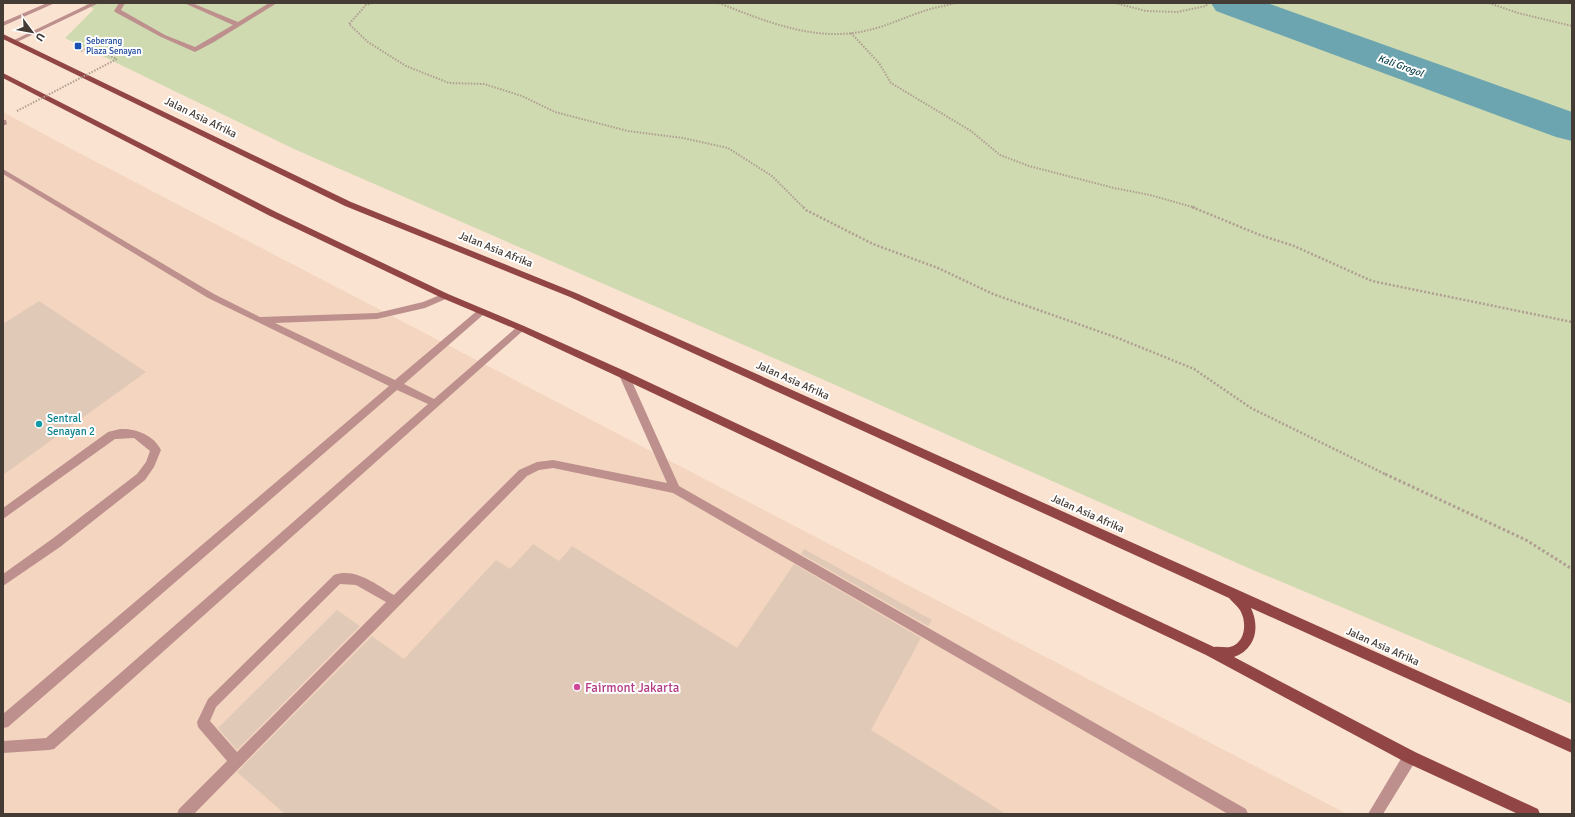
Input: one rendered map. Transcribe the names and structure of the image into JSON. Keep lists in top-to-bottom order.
{
  "streets": {
    "main road": ["Jalan Asia Afrika"]
  },
  "water": ["Kali Grogol"],
  "places": {
    "transit": ["Seberang Plaza Senayan"],
    "other": ["Sentral Senayan 2", "Fairmont Jakarta"]
  },
  "north": "bottom right"
}
